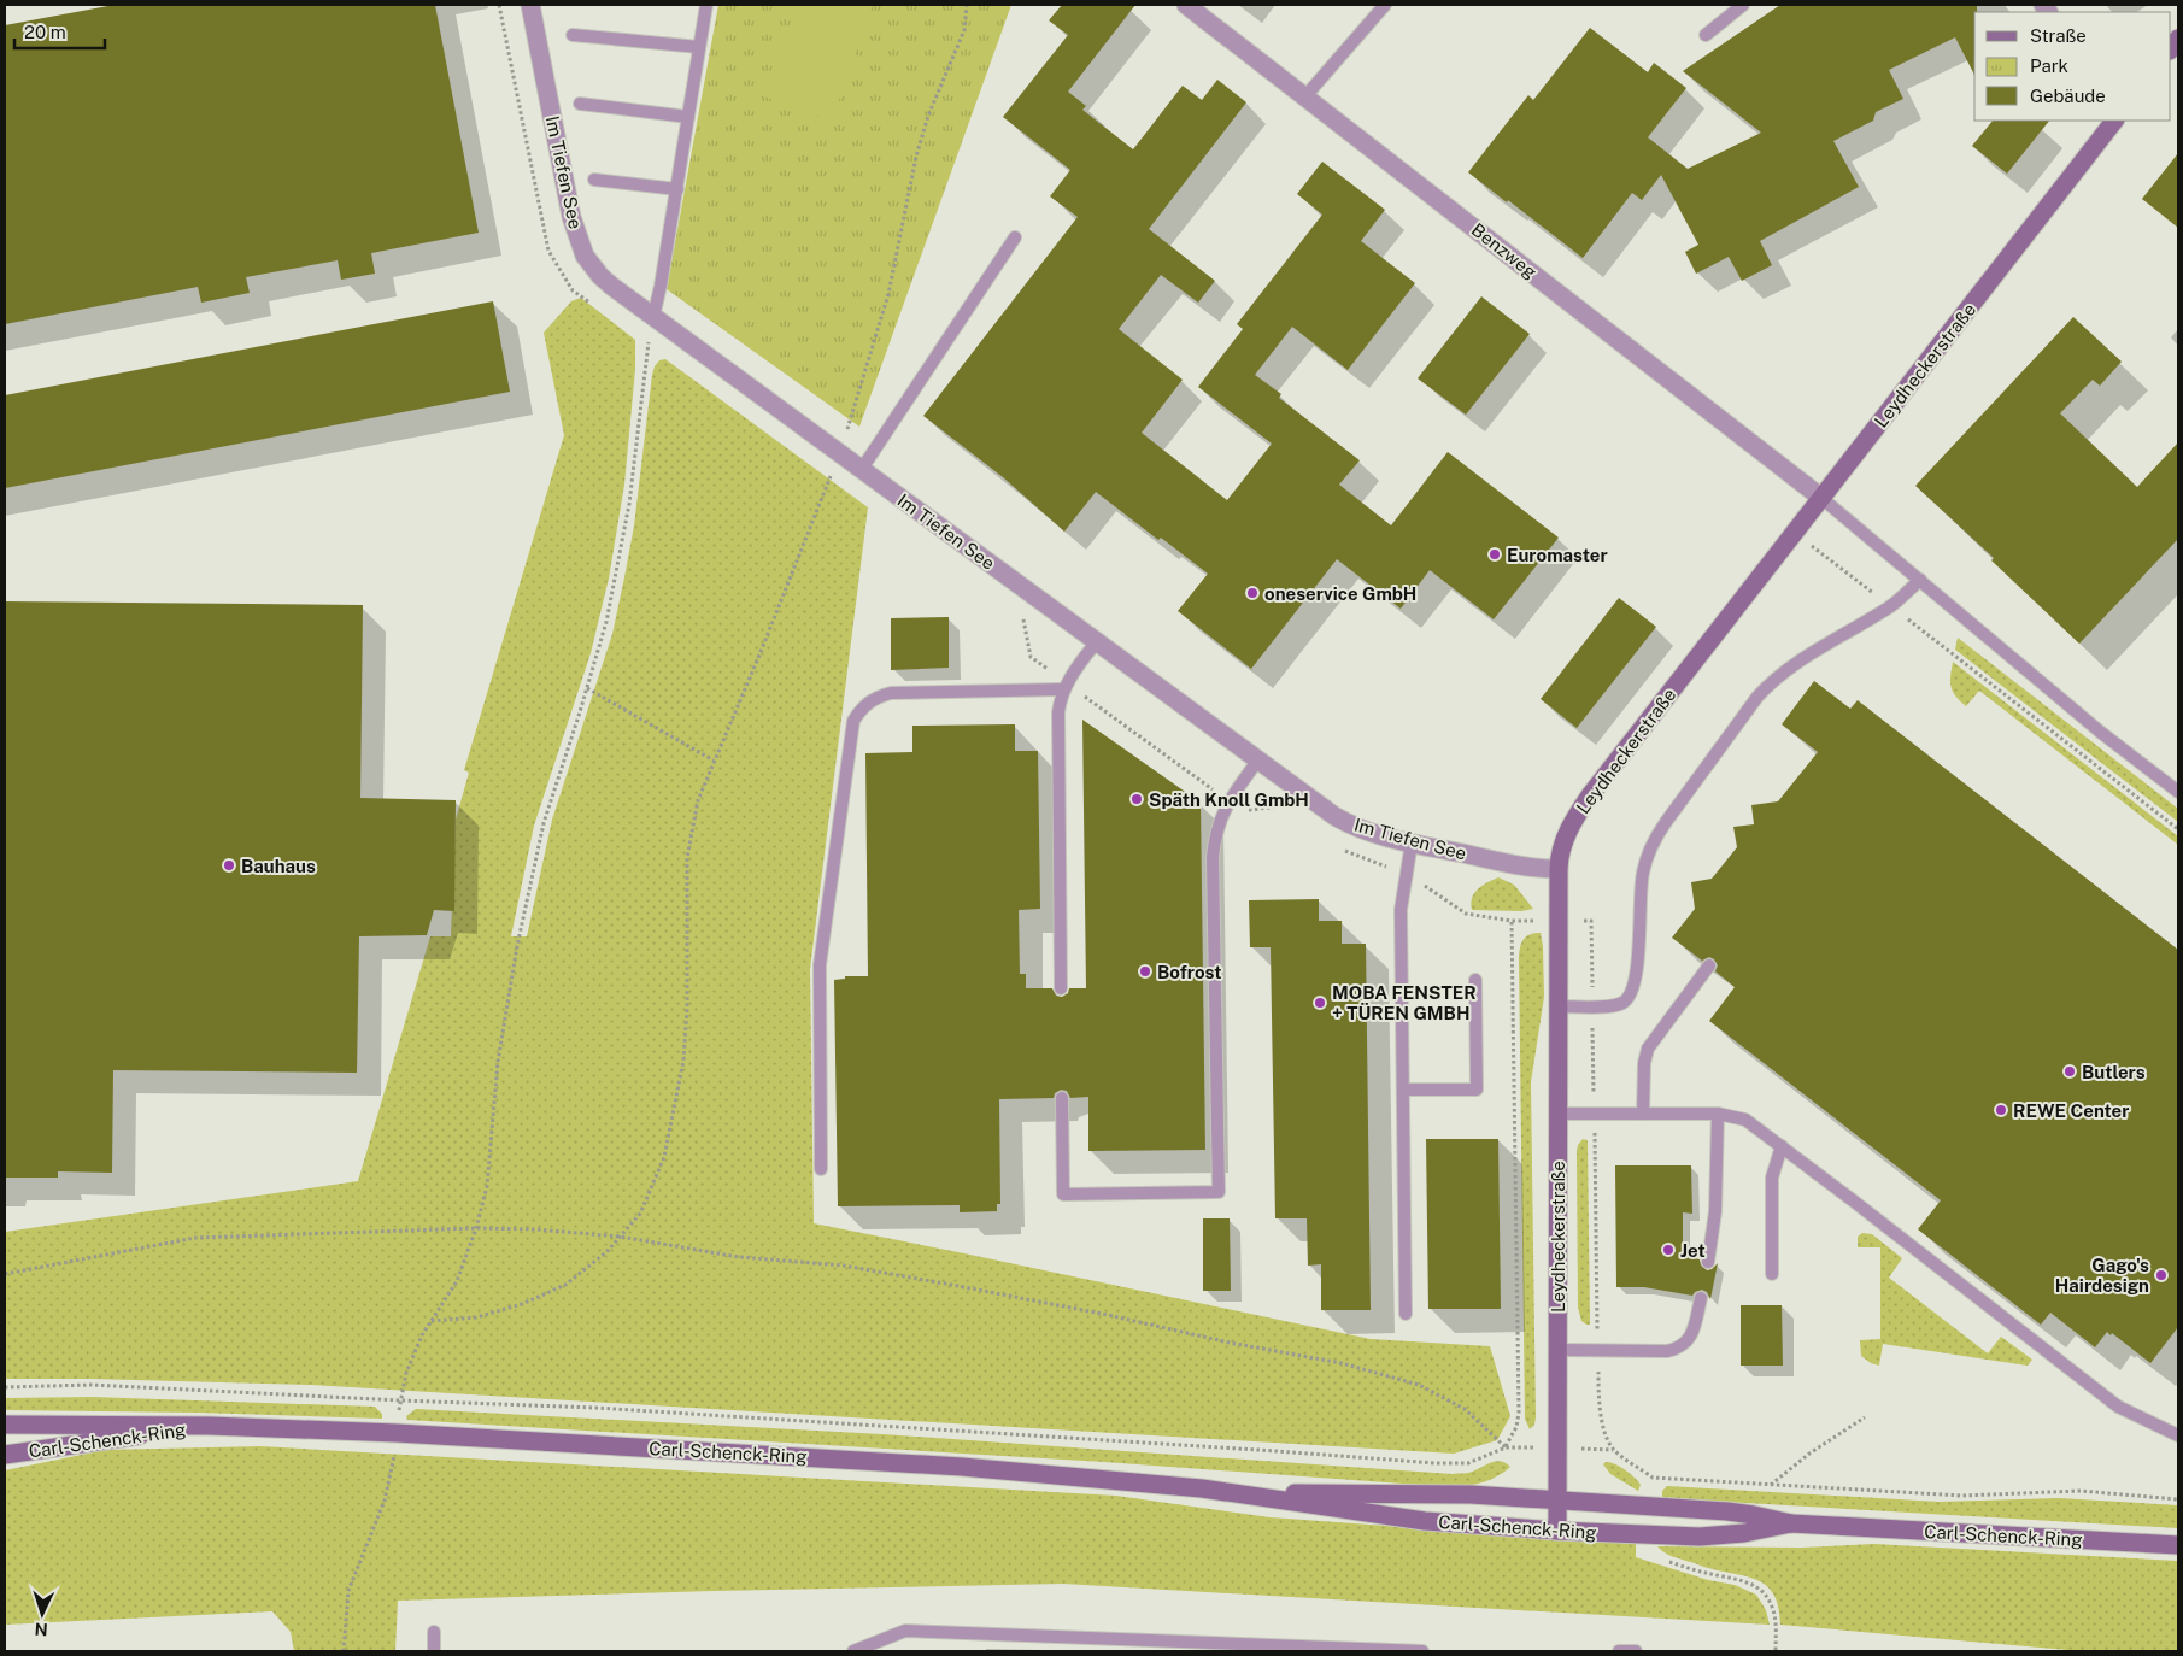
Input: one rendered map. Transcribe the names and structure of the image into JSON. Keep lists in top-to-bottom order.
{
  "streets": {
    "main road": ["Leydheckerstraße", "Carl-Schenck-Ring"],
    "street": ["Im Tiefen See", "Benzweg"]
  },
  "crossings": [
    ["Im Tiefen See", "Leydheckerstraße"],
    ["Benzweg", "Leydheckerstraße"],
    ["Leydheckerstraße", "Carl-Schenck-Ring"]
  ],
  "places": [
    "Euromaster",
    "oneservice GmbH",
    "Späth Knoll GmbH",
    "Bauhaus",
    "Bofrost",
    "MOBA FENSTER + TÜREN GMBH",
    "Butlers",
    "REWE Center",
    "Jet",
    "Gago's Hairdesign"
  ],
  "legend": ["Straße", "Park", "Gebäude"],
  "scale_bar": "20 m",
  "north": "bottom"
}
